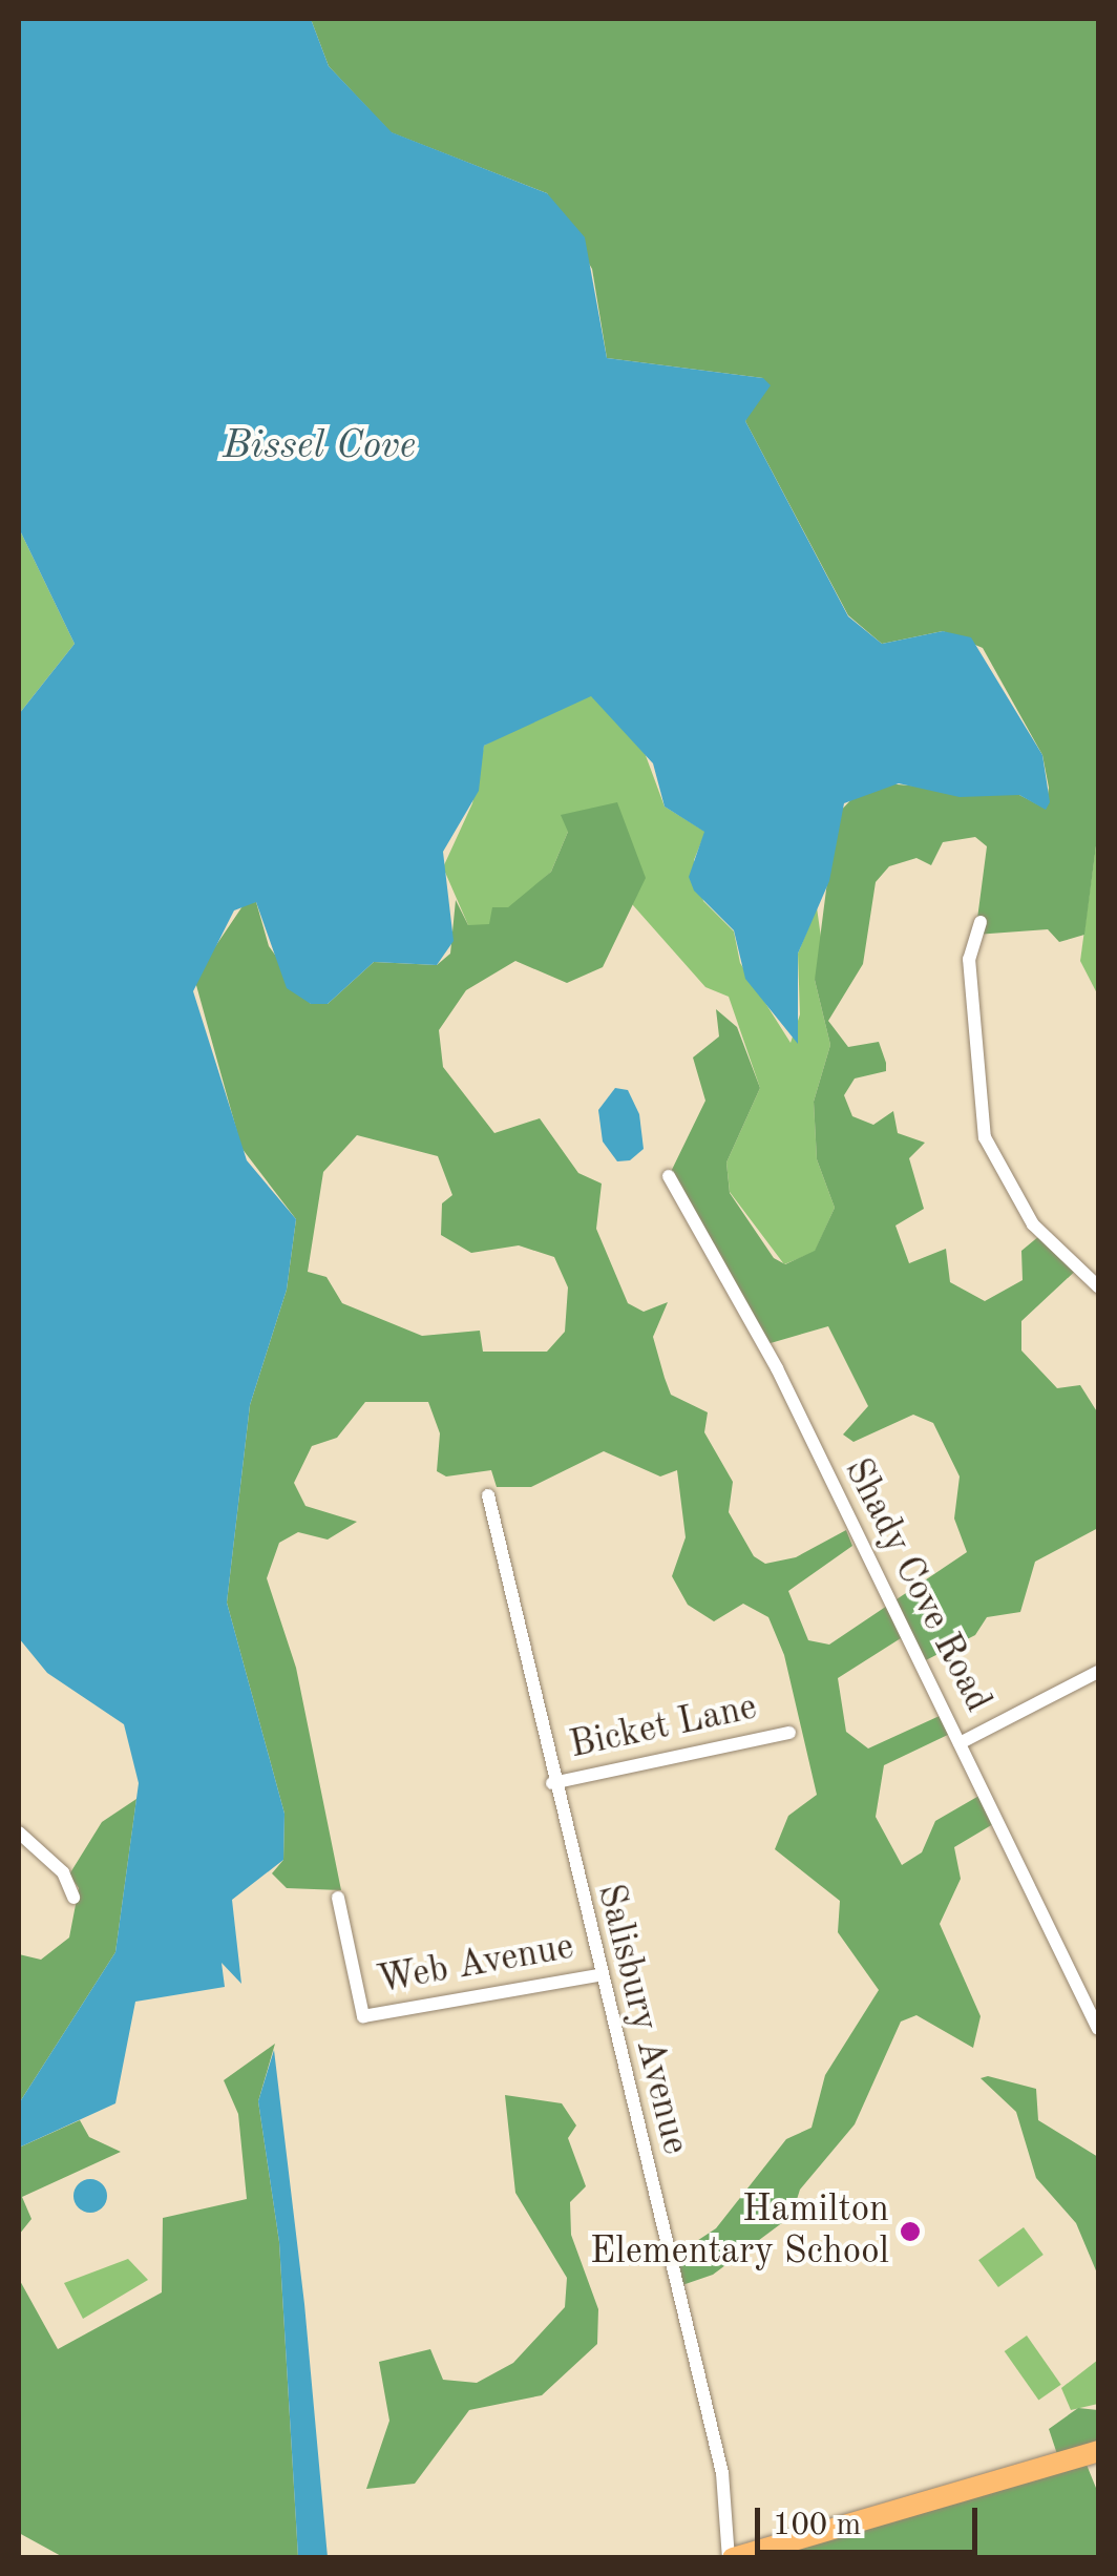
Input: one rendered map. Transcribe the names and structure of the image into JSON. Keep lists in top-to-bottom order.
{
  "streets": {
    "street": [
      "Shady Cove Road",
      "Bicket Lane",
      "Web Avenue",
      "Salisbury Avenue"
    ]
  },
  "crossings": [
    ["Bicket Lane", "Salisbury Avenue"],
    ["Web Avenue", "Salisbury Avenue"]
  ],
  "water": ["Bissel Cove"],
  "places": ["Hamilton Elementary School"],
  "scale_bar": "100 m"
}
